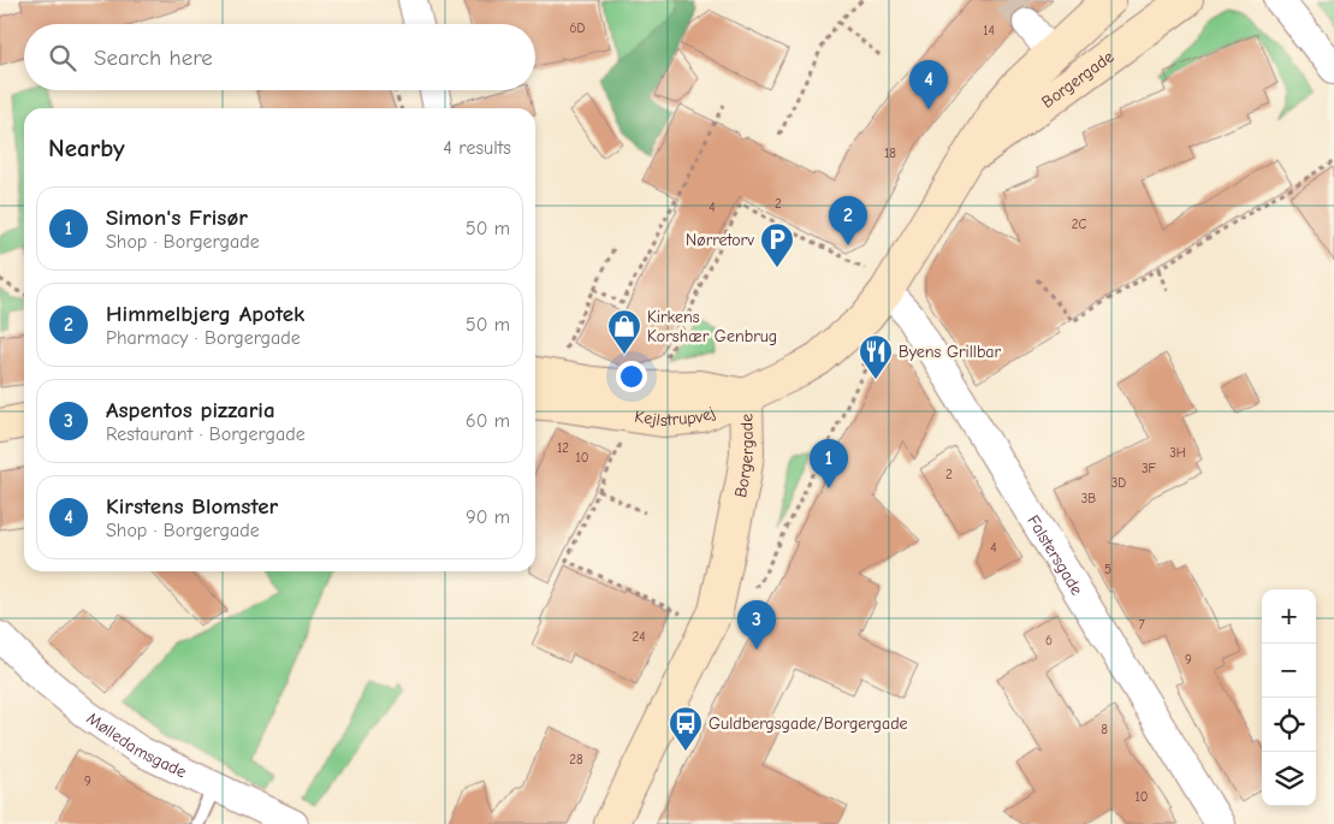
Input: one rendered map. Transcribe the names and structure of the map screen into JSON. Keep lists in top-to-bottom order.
{
  "streets": {
    "street": [
      "Borgergade",
      "Kejlstrupvej",
      "Falstersgade",
      "Mølledamsgade"
    ]
  },
  "crossings": [
    ["Borgergade", "Kejlstrupvej"],
    ["Borgergade", "Falstersgade"]
  ],
  "places": {
    "parking": ["Nørretorv"],
    "shop": ["Kirkens Korshær Genbrug"],
    "restaurant": ["Byens Grillbar"],
    "bus stop": ["Guldbergsgade/Borgergade"]
  },
  "house_numbers": [
    "6D",
    "14",
    "18",
    "2",
    "4",
    "2C",
    "12",
    "3H",
    "10",
    "3F",
    "2",
    "3D",
    "3B",
    "4",
    "5",
    "7",
    "24",
    "6",
    "9",
    "8",
    "28",
    "9",
    "10"
  ],
  "page": {
    "search": "Search here",
    "pins": [
      "4",
      "2",
      "1",
      "3"
    ],
    "heading": ["Nearby", "4 results"],
    "list": [
      {
        "mark": "1",
        "name": "Simon's Frisør",
        "note": "Shop · Borgergade",
        "value": "50 m"
      },
      {
        "mark": "2",
        "name": "Himmelbjerg Apotek",
        "note": "Pharmacy · Borgergade",
        "value": "50 m"
      },
      {
        "mark": "3",
        "name": "Aspentos pizzaria",
        "note": "Restaurant · Borgergade",
        "value": "60 m"
      },
      {
        "mark": "4",
        "name": "Kirstens Blomster",
        "note": "Shop · Borgergade",
        "value": "90 m"
      }
    ],
    "map_buttons": ["+", "−"]
  }
}
